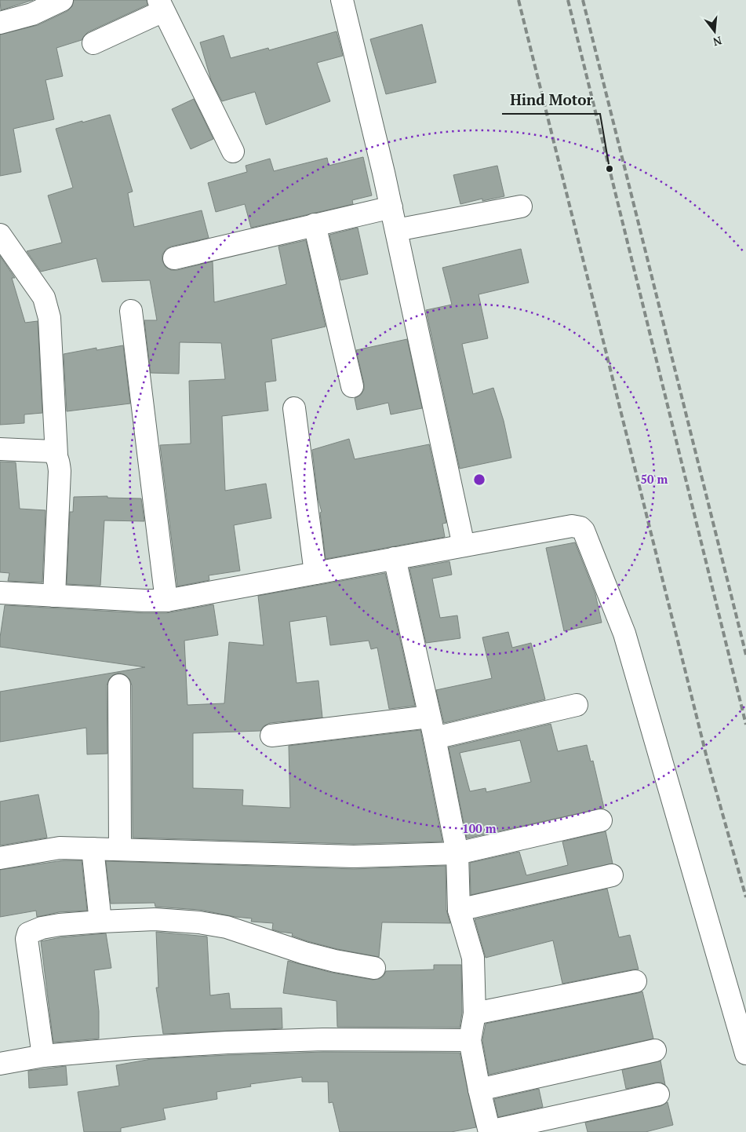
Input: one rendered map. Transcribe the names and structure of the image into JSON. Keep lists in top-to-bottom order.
{
  "places": ["Hind Motor"],
  "north": "bottom",
  "rings": ["50 m", "100 m"]
}
